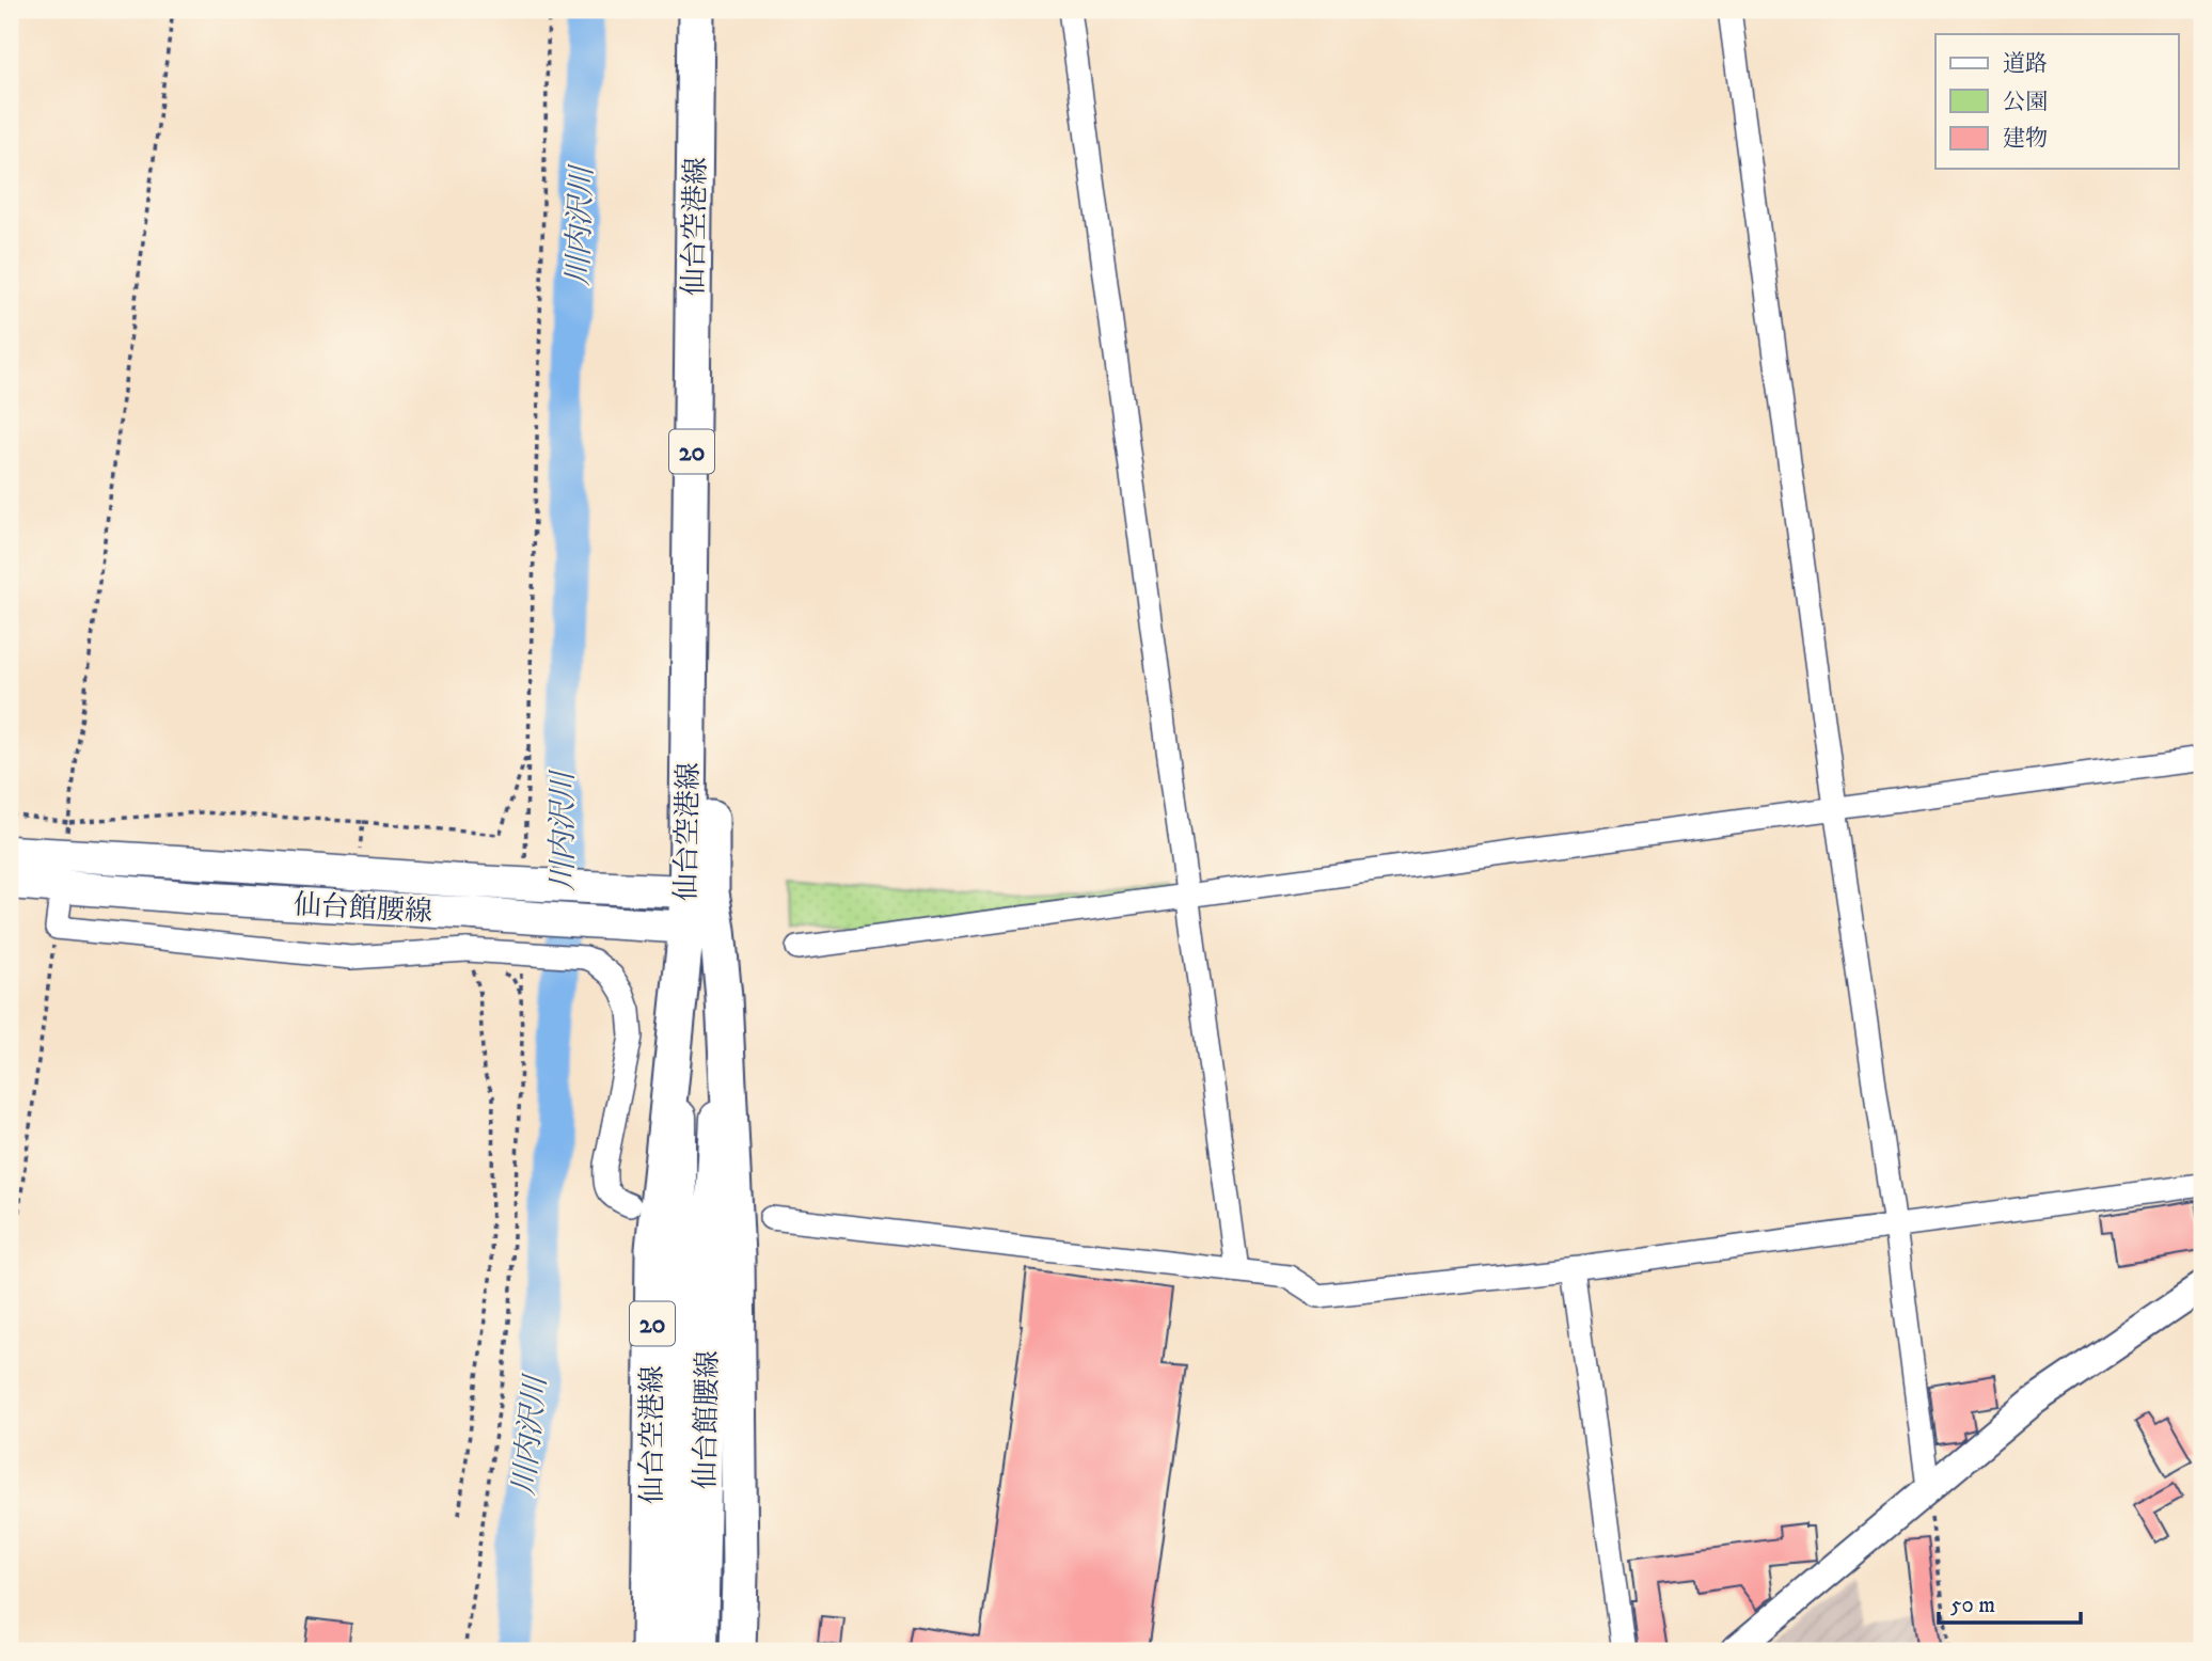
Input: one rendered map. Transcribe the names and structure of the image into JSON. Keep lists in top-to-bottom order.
{
  "streets": {
    "main road": ["仙台空港線", "20", "仙台館腰線"]
  },
  "crossings": [
    ["仙台空港線", "仙台館腰線"]
  ],
  "water": ["川内沢川"],
  "legend": ["道路", "公園", "建物"],
  "scale_bar": "50 m"
}
